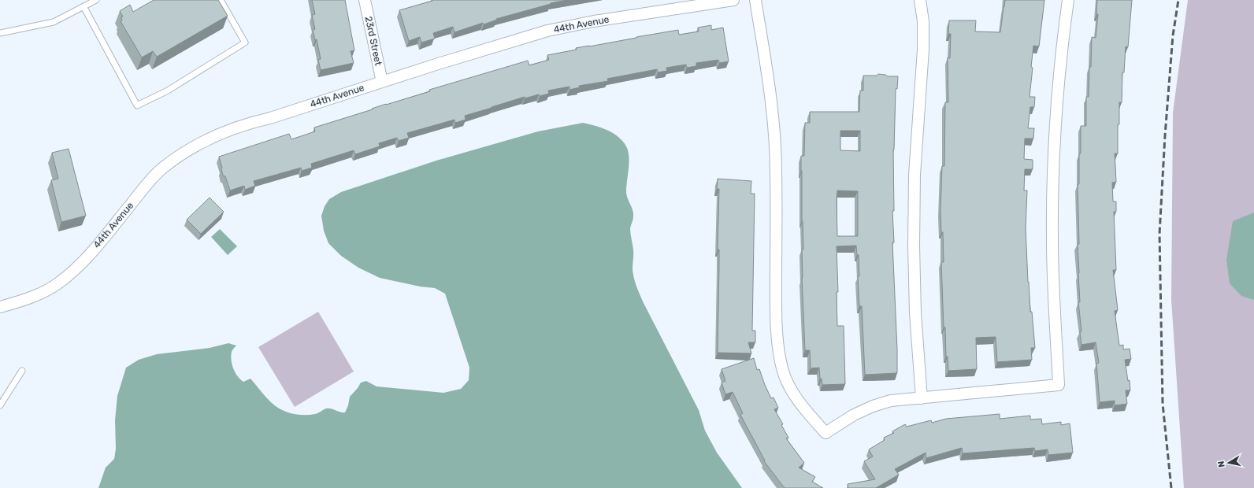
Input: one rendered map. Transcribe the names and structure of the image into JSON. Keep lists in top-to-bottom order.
{
  "streets": {
    "street": ["44th Avenue", "23rd Street"]
  },
  "crossings": [
    ["44th Avenue", "23rd Street"]
  ],
  "north": "left"
}
